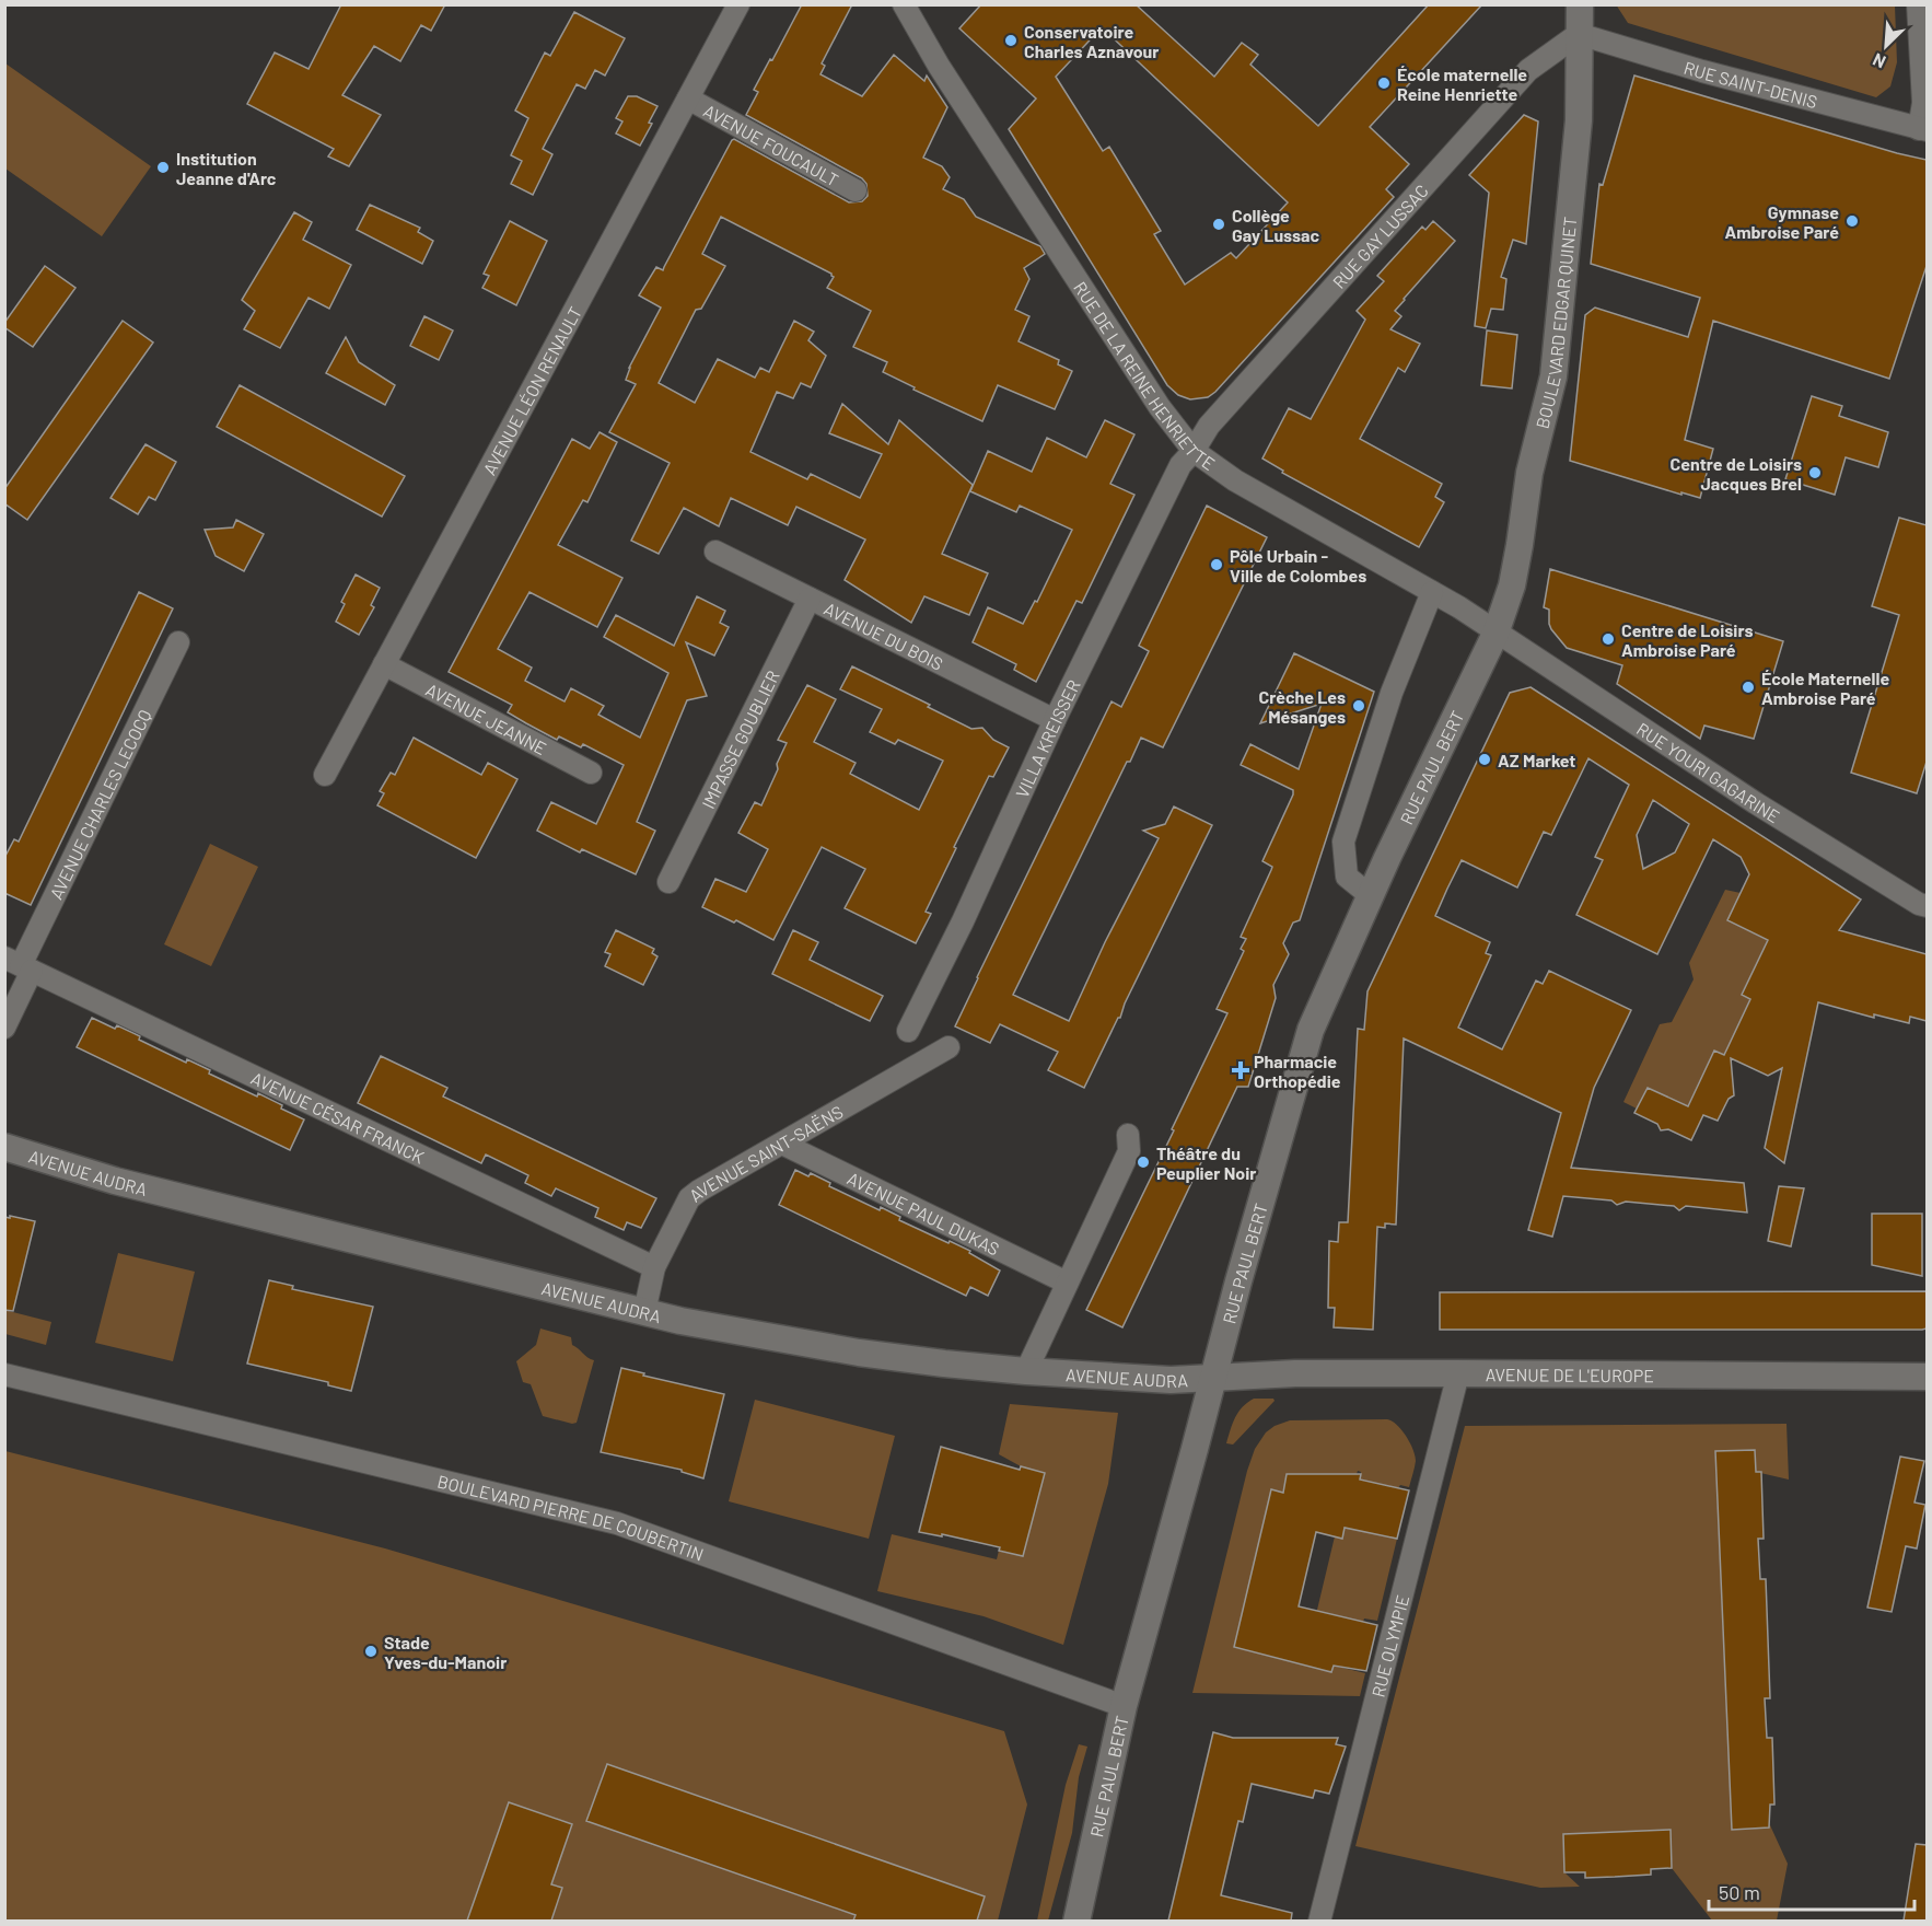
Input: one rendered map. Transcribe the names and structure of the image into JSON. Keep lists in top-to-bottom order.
{
  "streets": {
    "street": [
      "RUE SAINT-DENIS",
      "AVENUE FOUCAULT",
      "RUE GAY LUSSAC",
      "BOULEVARD EDGAR QUINET",
      "RUE DE LA REINE HENRIETTE",
      "AVENUE LÉON RENAULT",
      "AVENUE DU BOIS",
      "AVENUE JEANNE",
      "VILLA KREISSER",
      "IMPASSE GOUBLIER",
      "RUE PAUL BERT",
      "RUE YOURI GAGARINE",
      "AVENUE CHARLES LECOCQ",
      "AVENUE CÉSAR FRANCK",
      "AVENUE SAINT-SAËNS",
      "AVENUE AUDRA",
      "AVENUE PAUL DUKAS",
      "AVENUE DE L'EUROPE",
      "BOULEVARD PIERRE DE COUBERTIN",
      "RUE OLYMPIE"
    ]
  },
  "crossings": [
    ["RUE SAINT-DENIS", "RUE GAY LUSSAC"],
    ["RUE SAINT-DENIS", "BOULEVARD EDGAR QUINET"],
    ["AVENUE FOUCAULT", "AVENUE LÉON RENAULT"],
    ["RUE GAY LUSSAC", "BOULEVARD EDGAR QUINET"],
    ["RUE GAY LUSSAC", "RUE DE LA REINE HENRIETTE"],
    ["RUE GAY LUSSAC", "VILLA KREISSER"],
    ["BOULEVARD EDGAR QUINET", "RUE DE LA REINE HENRIETTE"],
    ["BOULEVARD EDGAR QUINET", "RUE PAUL BERT"],
    ["BOULEVARD EDGAR QUINET", "RUE YOURI GAGARINE"],
    ["RUE DE LA REINE HENRIETTE", "VILLA KREISSER"],
    ["RUE DE LA REINE HENRIETTE", "RUE PAUL BERT"],
    ["RUE DE LA REINE HENRIETTE", "RUE YOURI GAGARINE"],
    ["AVENUE LÉON RENAULT", "AVENUE JEANNE"],
    ["AVENUE DU BOIS", "VILLA KREISSER"],
    ["AVENUE DU BOIS", "IMPASSE GOUBLIER"],
    ["RUE PAUL BERT", "RUE YOURI GAGARINE"],
    ["RUE PAUL BERT", "AVENUE AUDRA"],
    ["RUE PAUL BERT", "AVENUE DE L'EUROPE"],
    ["RUE PAUL BERT", "BOULEVARD PIERRE DE COUBERTIN"],
    ["AVENUE CHARLES LECOCQ", "AVENUE CÉSAR FRANCK"],
    ["AVENUE CÉSAR FRANCK", "AVENUE SAINT-SAËNS"],
    ["AVENUE SAINT-SAËNS", "AVENUE AUDRA"],
    ["AVENUE SAINT-SAËNS", "AVENUE PAUL DUKAS"],
    ["AVENUE AUDRA", "AVENUE DE L'EUROPE"],
    ["AVENUE DE L'EUROPE", "RUE OLYMPIE"]
  ],
  "places": {
    "other": [
      "Conservatoire Charles Aznavour",
      "École maternelle Reine Henriette",
      "Institution Jeanne d'Arc",
      "Gymnase Ambroise Paré",
      "Collège Gay Lussac",
      "Centre de Loisirs Jacques Brel",
      "Pôle Urbain - Ville de Colombes",
      "Centre de Loisirs Ambroise Paré",
      "École Maternelle Ambroise Paré",
      "Crèche Les Mésanges",
      "AZ Market",
      "Théâtre du Peuplier Noir",
      "Stade Yves-du-Manoir"
    ],
    "health": ["Pharmacie Orthopédie"]
  },
  "scale_bar": "50 m",
  "north": "bottom left"
}
